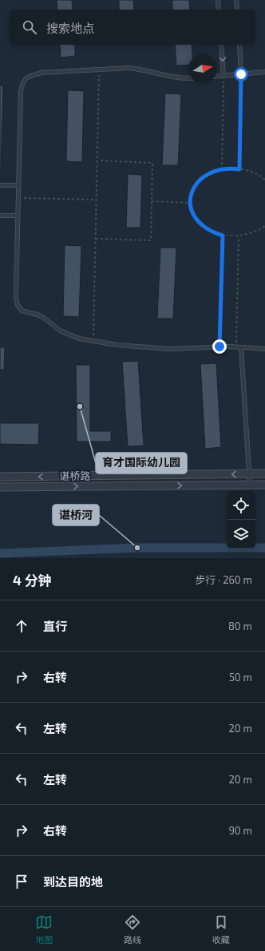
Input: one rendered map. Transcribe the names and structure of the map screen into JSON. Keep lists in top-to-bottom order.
{
  "streets": {
    "street": ["谌桥路"]
  },
  "places": ["育才国际幼儿园", "谌桥河"],
  "north": "right",
  "page": {
    "search": "搜索地点",
    "heading": ["4 分钟", "步行 · 260 m"],
    "list": [
      ["直行", "80 m"],
      ["右转", "50 m"],
      ["左转", "20 m"],
      ["左转", "20 m"],
      ["右转", "90 m"],
      "到达目的地"
    ],
    "nav": ["地图", "路线", "收藏"]
  }
}
